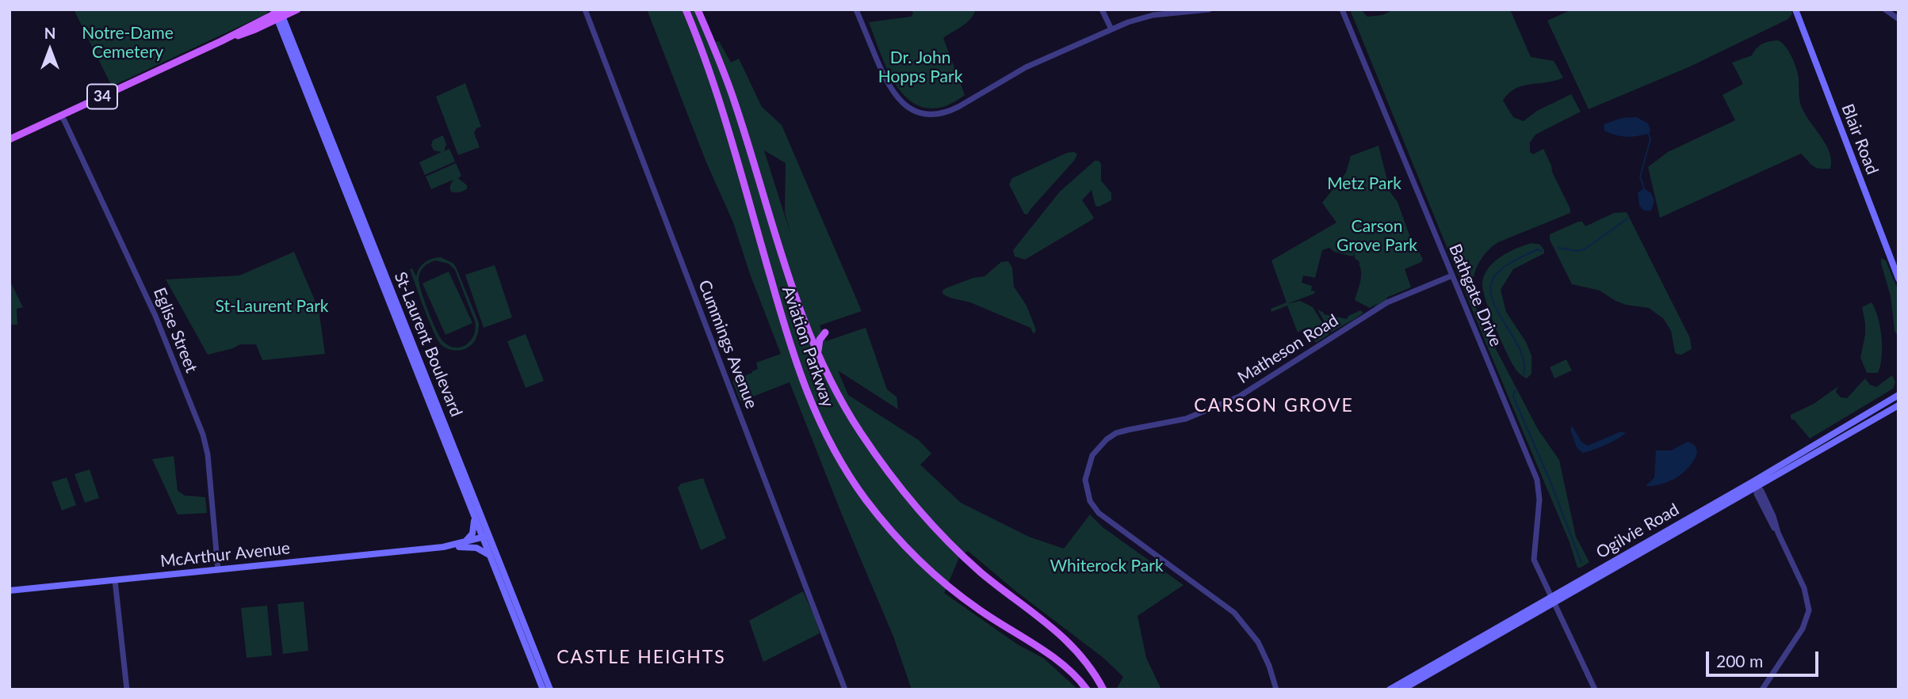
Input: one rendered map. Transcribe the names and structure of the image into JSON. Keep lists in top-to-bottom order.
{
  "streets": {
    "main road": [
      "34",
      "Blair Road",
      "St-Laurent Boulevard",
      "Aviation Parkway",
      "Ogilvie Road",
      "McArthur Avenue"
    ],
    "street": [
      "Bathgate Drive",
      "Eglise Street",
      "Cummings Avenue",
      "Matheson Road"
    ]
  },
  "crossings": [
    ["34", "Eglise Street"],
    ["34", "St-Laurent Boulevard"],
    ["Bathgate Drive", "Matheson Road"],
    ["Bathgate Drive", "Ogilvie Road"],
    ["Eglise Street", "McArthur Avenue"],
    ["St-Laurent Boulevard", "McArthur Avenue"]
  ],
  "districts": ["CARSON GROVE", "CASTLE HEIGHTS"],
  "parks": [
    "Notre-Dame Cemetery",
    "Dr. John Hopps Park",
    "Metz Park",
    "Carson Grove Park",
    "St-Laurent Park",
    "Whiterock Park"
  ],
  "scale_bar": "200 m",
  "north": "top"
}
